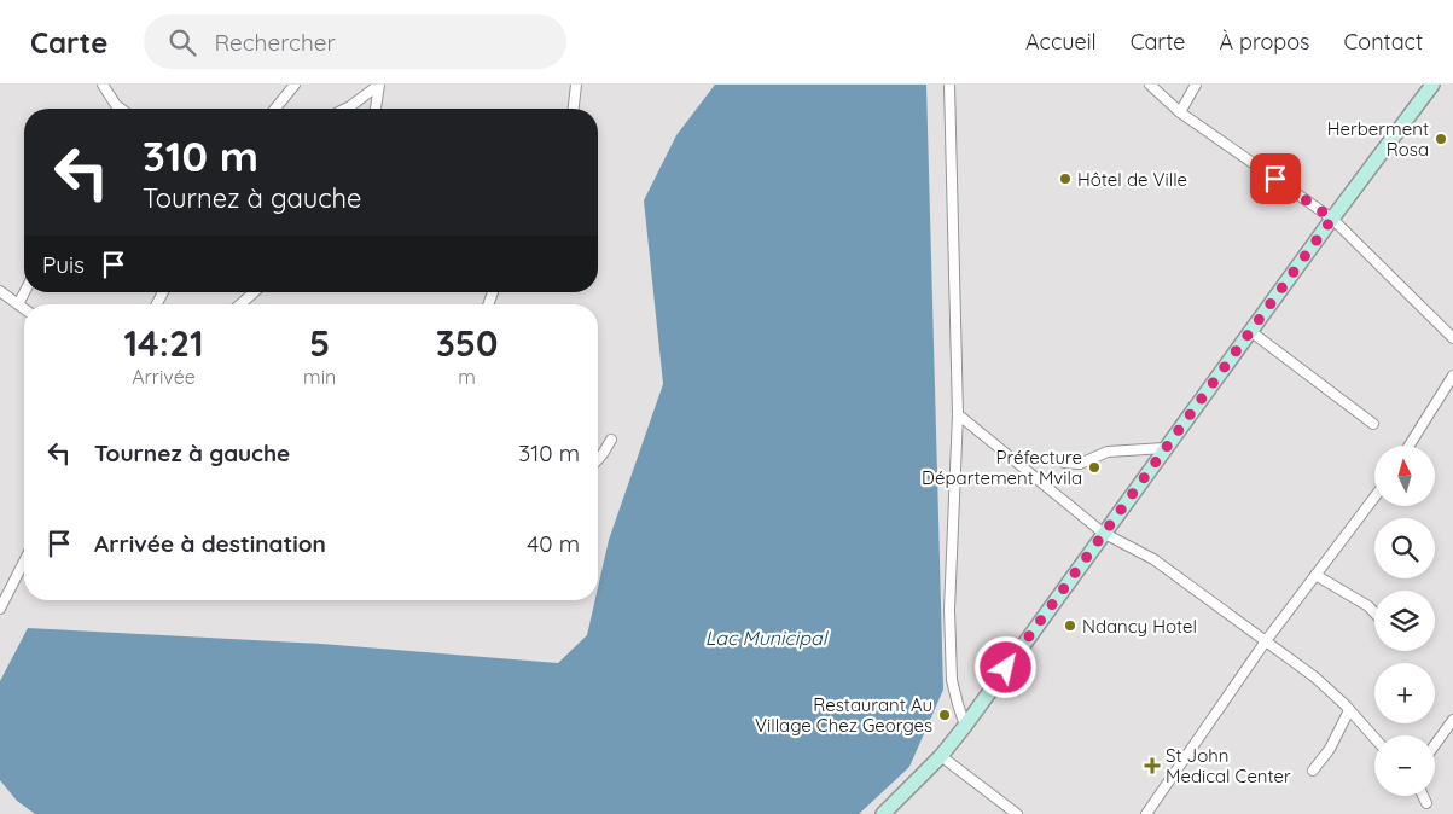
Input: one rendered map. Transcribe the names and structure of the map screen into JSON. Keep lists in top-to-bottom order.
{
  "water": ["Lac Municipal"],
  "places": {
    "other": [
      "Herberment Rosa",
      "Hôtel de Ville",
      "Préfecture Département Mvila",
      "Ndancy Hotel",
      "Restaurant Au Village Chez Georges"
    ],
    "health": ["St John Medical Center"]
  },
  "north": "top",
  "page": {
    "header": "Carte",
    "search": "Rechercher",
    "nav": [
      "Accueil",
      "Carte",
      "À propos",
      "Contact"
    ],
    "turn": ["310 m", "Tournez à gauche"],
    "then": "Puis",
    "eta": [
      "14:21",
      "Arrivée",
      "5",
      "min",
      "350",
      "m"
    ],
    "list": [
      {
        "name": "Tournez à gauche",
        "value": "310 m"
      },
      {
        "name": "Arrivée à destination",
        "value": "40 m"
      }
    ],
    "map_buttons": ["+", "−"]
  }
}
